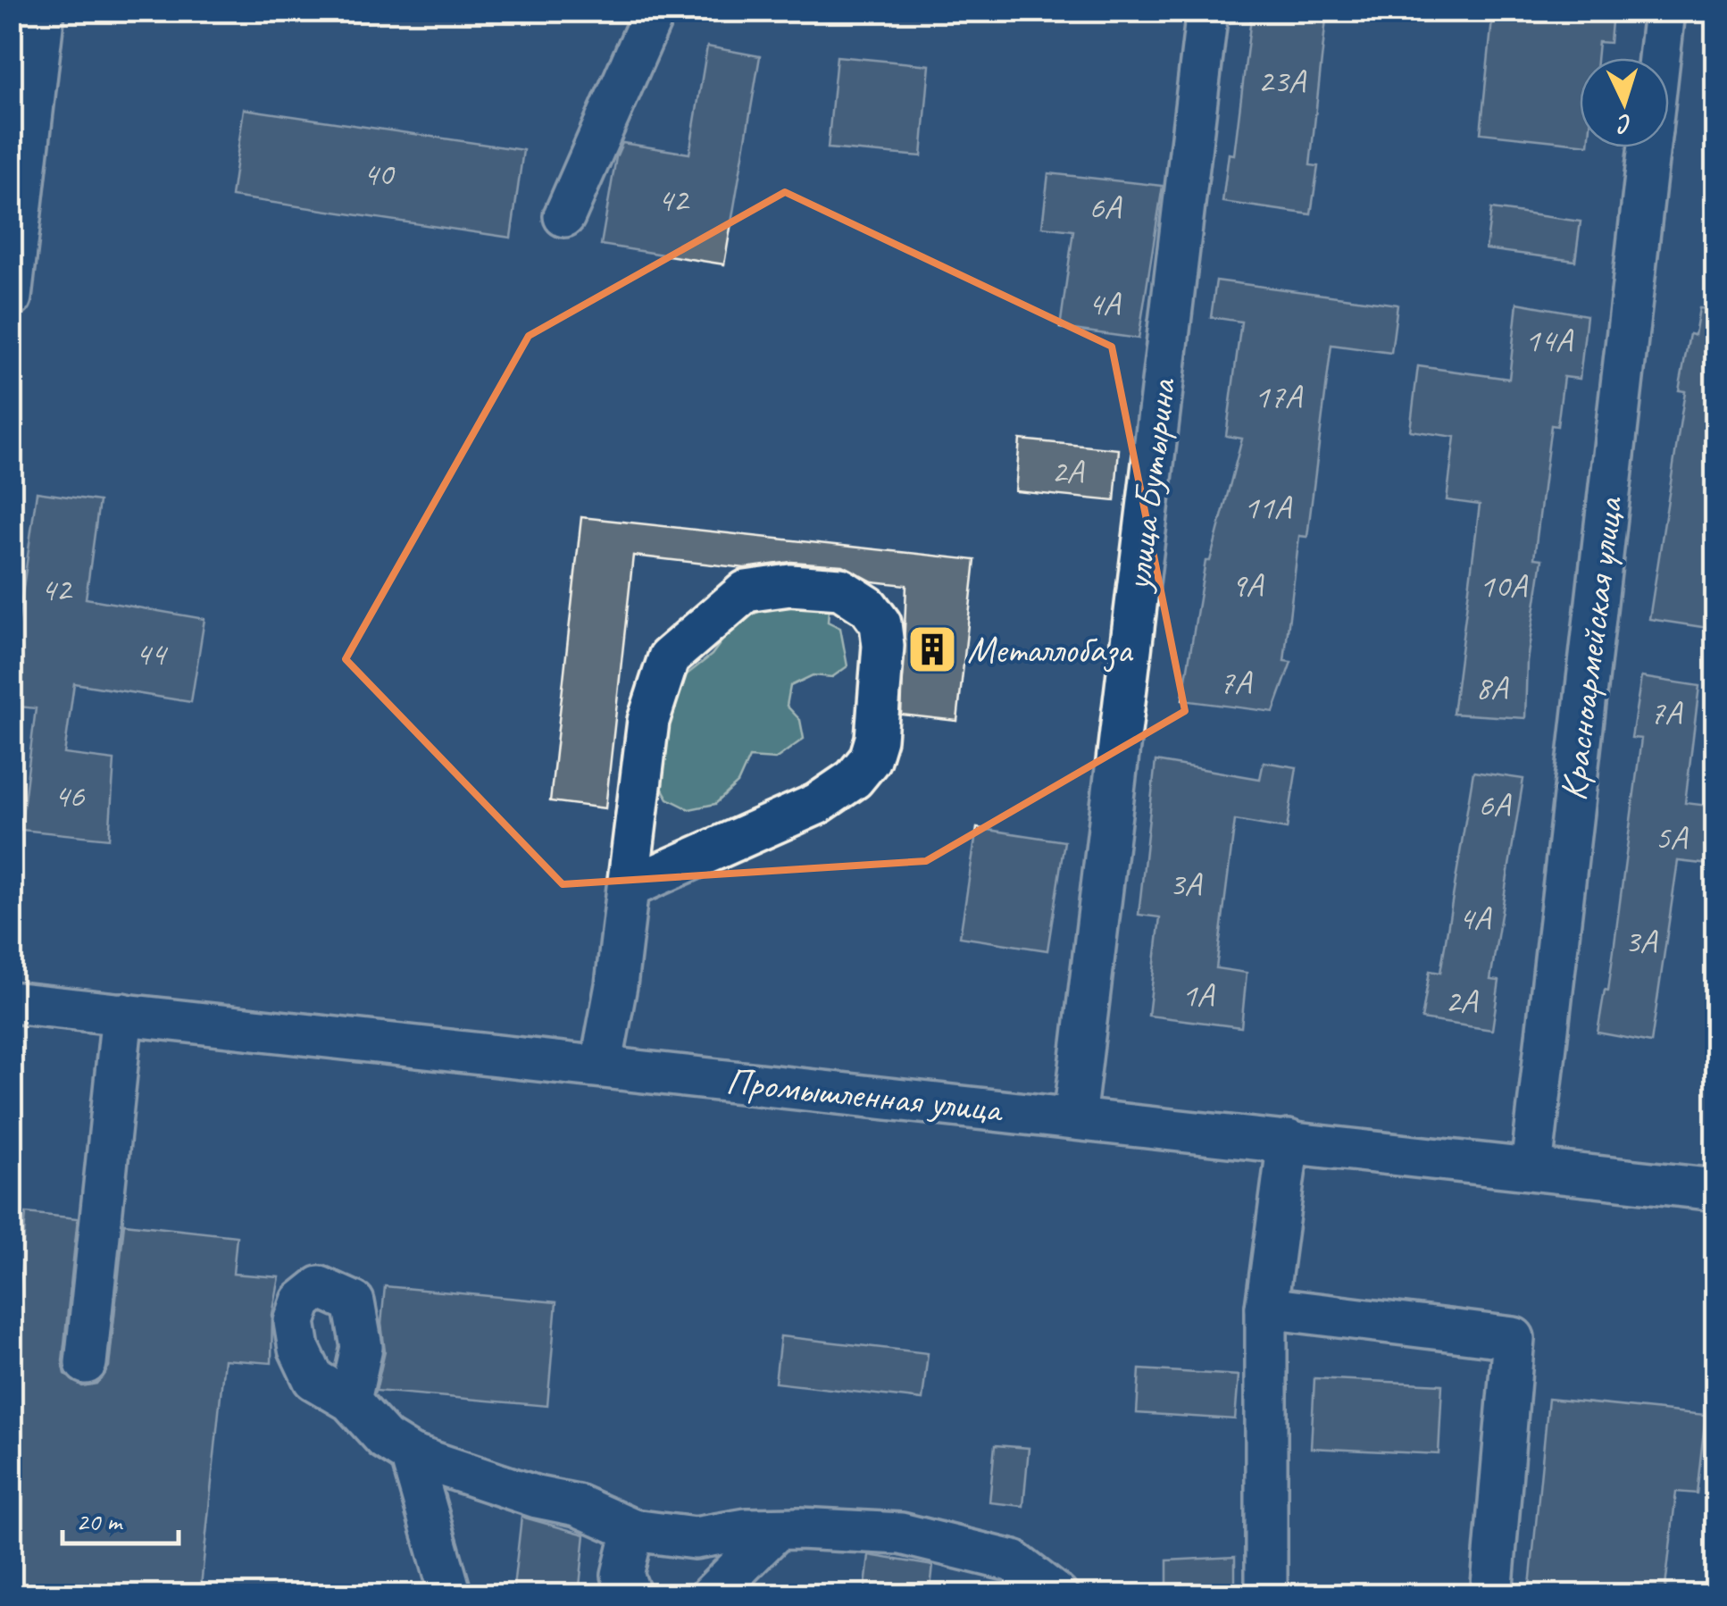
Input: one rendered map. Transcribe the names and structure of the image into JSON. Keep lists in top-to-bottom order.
{
  "streets": {
    "street": ["улица Бутырина", "Красноармейская улица", "Промышленная улица"]
  },
  "crossings": [
    ["улица Бутырина", "Промышленная улица"],
    ["Красноармейская улица", "Промышленная улица"]
  ],
  "places": {
    "building": ["Металлобаза"]
  },
  "house_numbers": [
    "23А",
    "40",
    "42",
    "6А",
    "4А",
    "14А",
    "17А",
    "2А",
    "11А",
    "9А",
    "10А",
    "42",
    "44",
    "7А",
    "8А",
    "7А",
    "46",
    "6А",
    "5А",
    "3А",
    "4А",
    "3А",
    "1А",
    "2А"
  ],
  "scale_bar": "20 m",
  "north": "bottom"
}
